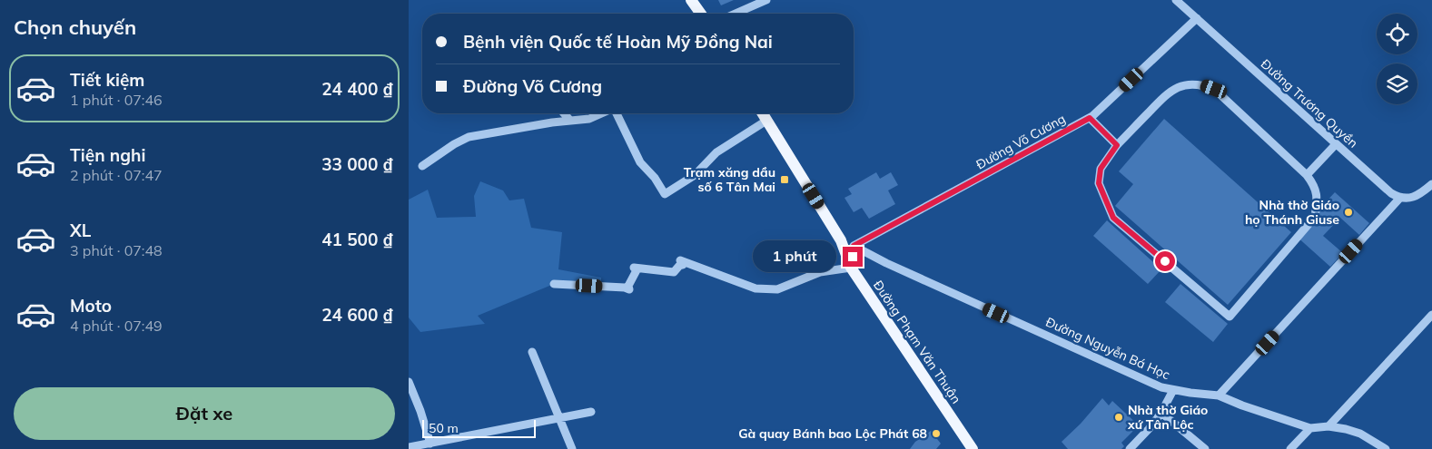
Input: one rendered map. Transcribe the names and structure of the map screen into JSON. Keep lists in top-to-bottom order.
{
  "streets": {
    "main road": ["Đường Phạm Văn Thuận"],
    "street": ["Đường Trương Quyền", "Đường Võ Cương", "Đường Nguyễn Bá Học"]
  },
  "crossings": [
    ["Đường Trương Quyền", "Đường Võ Cương"],
    ["Đường Võ Cương", "Đường Nguyễn Bá Học"]
  ],
  "places": {
    "transit": ["Trạm xăng dầu số 6 Tân Mai"],
    "other": ["Nhà thờ Giáo họ Thánh Giuse", "Nhà thờ Giáo xứ Tân Lộc", "Gà quay Bánh bao Lộc Phát 68"]
  },
  "scale_bar": "50 m",
  "page": {
    "heading": "Chọn chuyến",
    "banner": ["Bệnh viện Quốc tế Hoàn Mỹ Đồng Nai", "Đường Võ Cương"],
    "list": [
      {
        "name": "Tiết kiệm",
        "note": "1 phút · 07:46",
        "value": "24 400 ₫"
      },
      {
        "name": "Tiện nghi",
        "note": "2 phút · 07:47",
        "value": "33 000 ₫"
      },
      {
        "name": "XL",
        "note": "3 phút · 07:48",
        "value": "41 500 ₫"
      },
      {
        "name": "Moto",
        "note": "4 phút · 07:49",
        "value": "24 600 ₫"
      }
    ],
    "bubble": "1 phút",
    "buttons": "Đặt xe",
    "scale": "50 m"
  }
}
